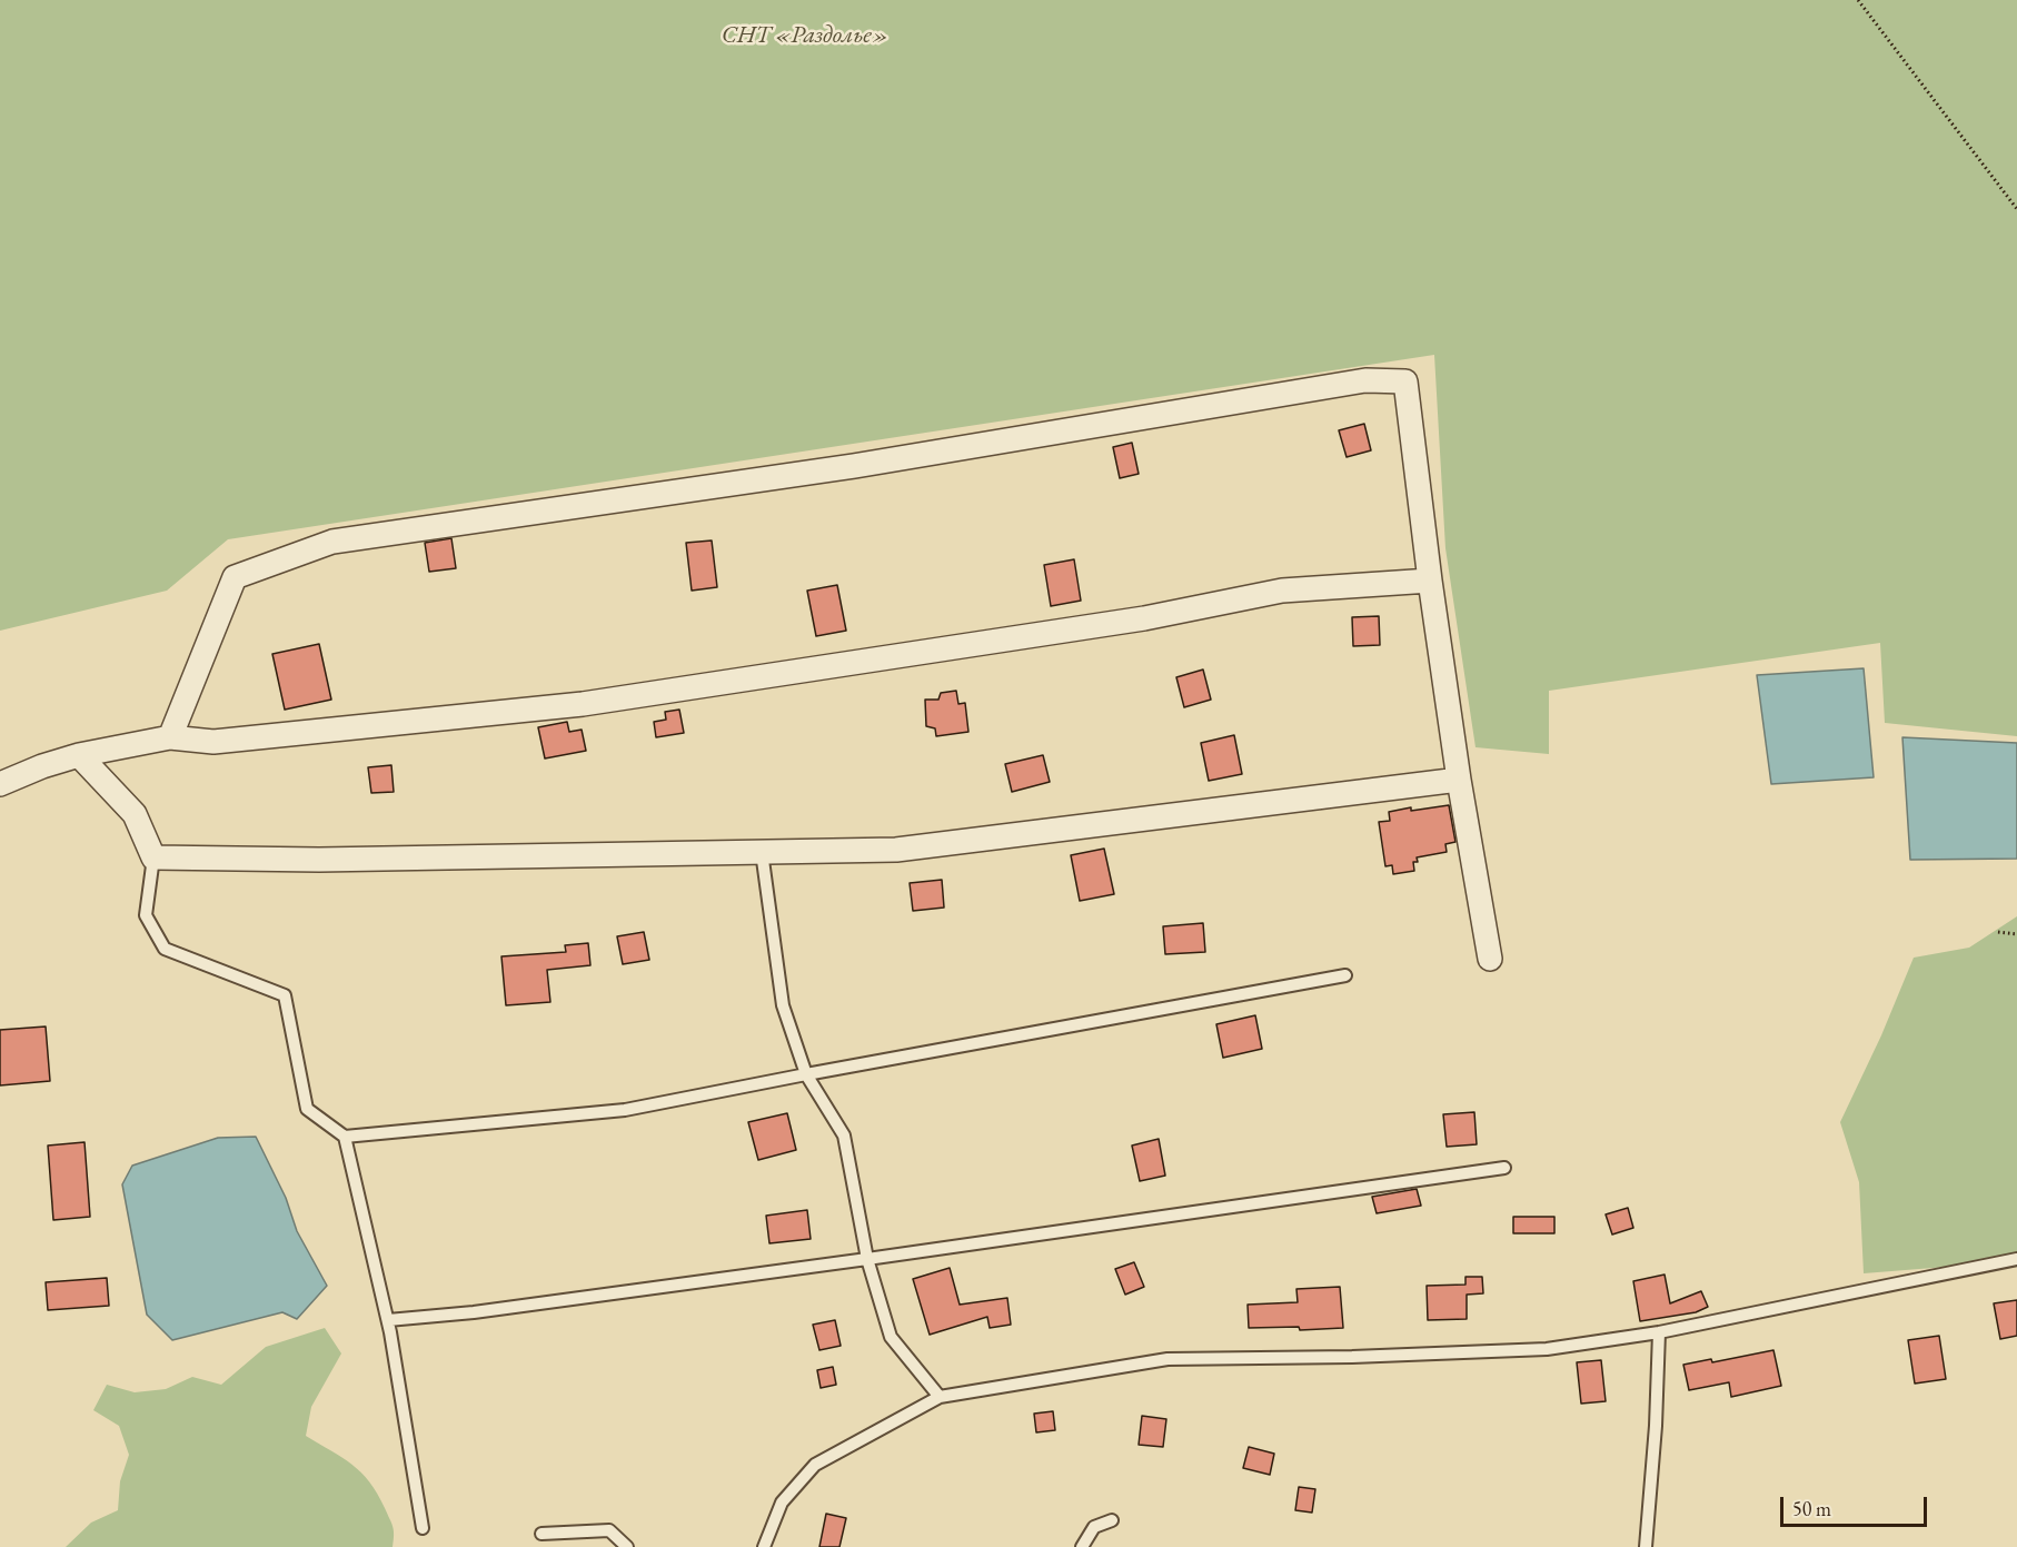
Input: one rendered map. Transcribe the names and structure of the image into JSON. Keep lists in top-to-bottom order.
{
  "parks": ["СНТ «Раздолье»"],
  "scale_bar": "50 m"
}
